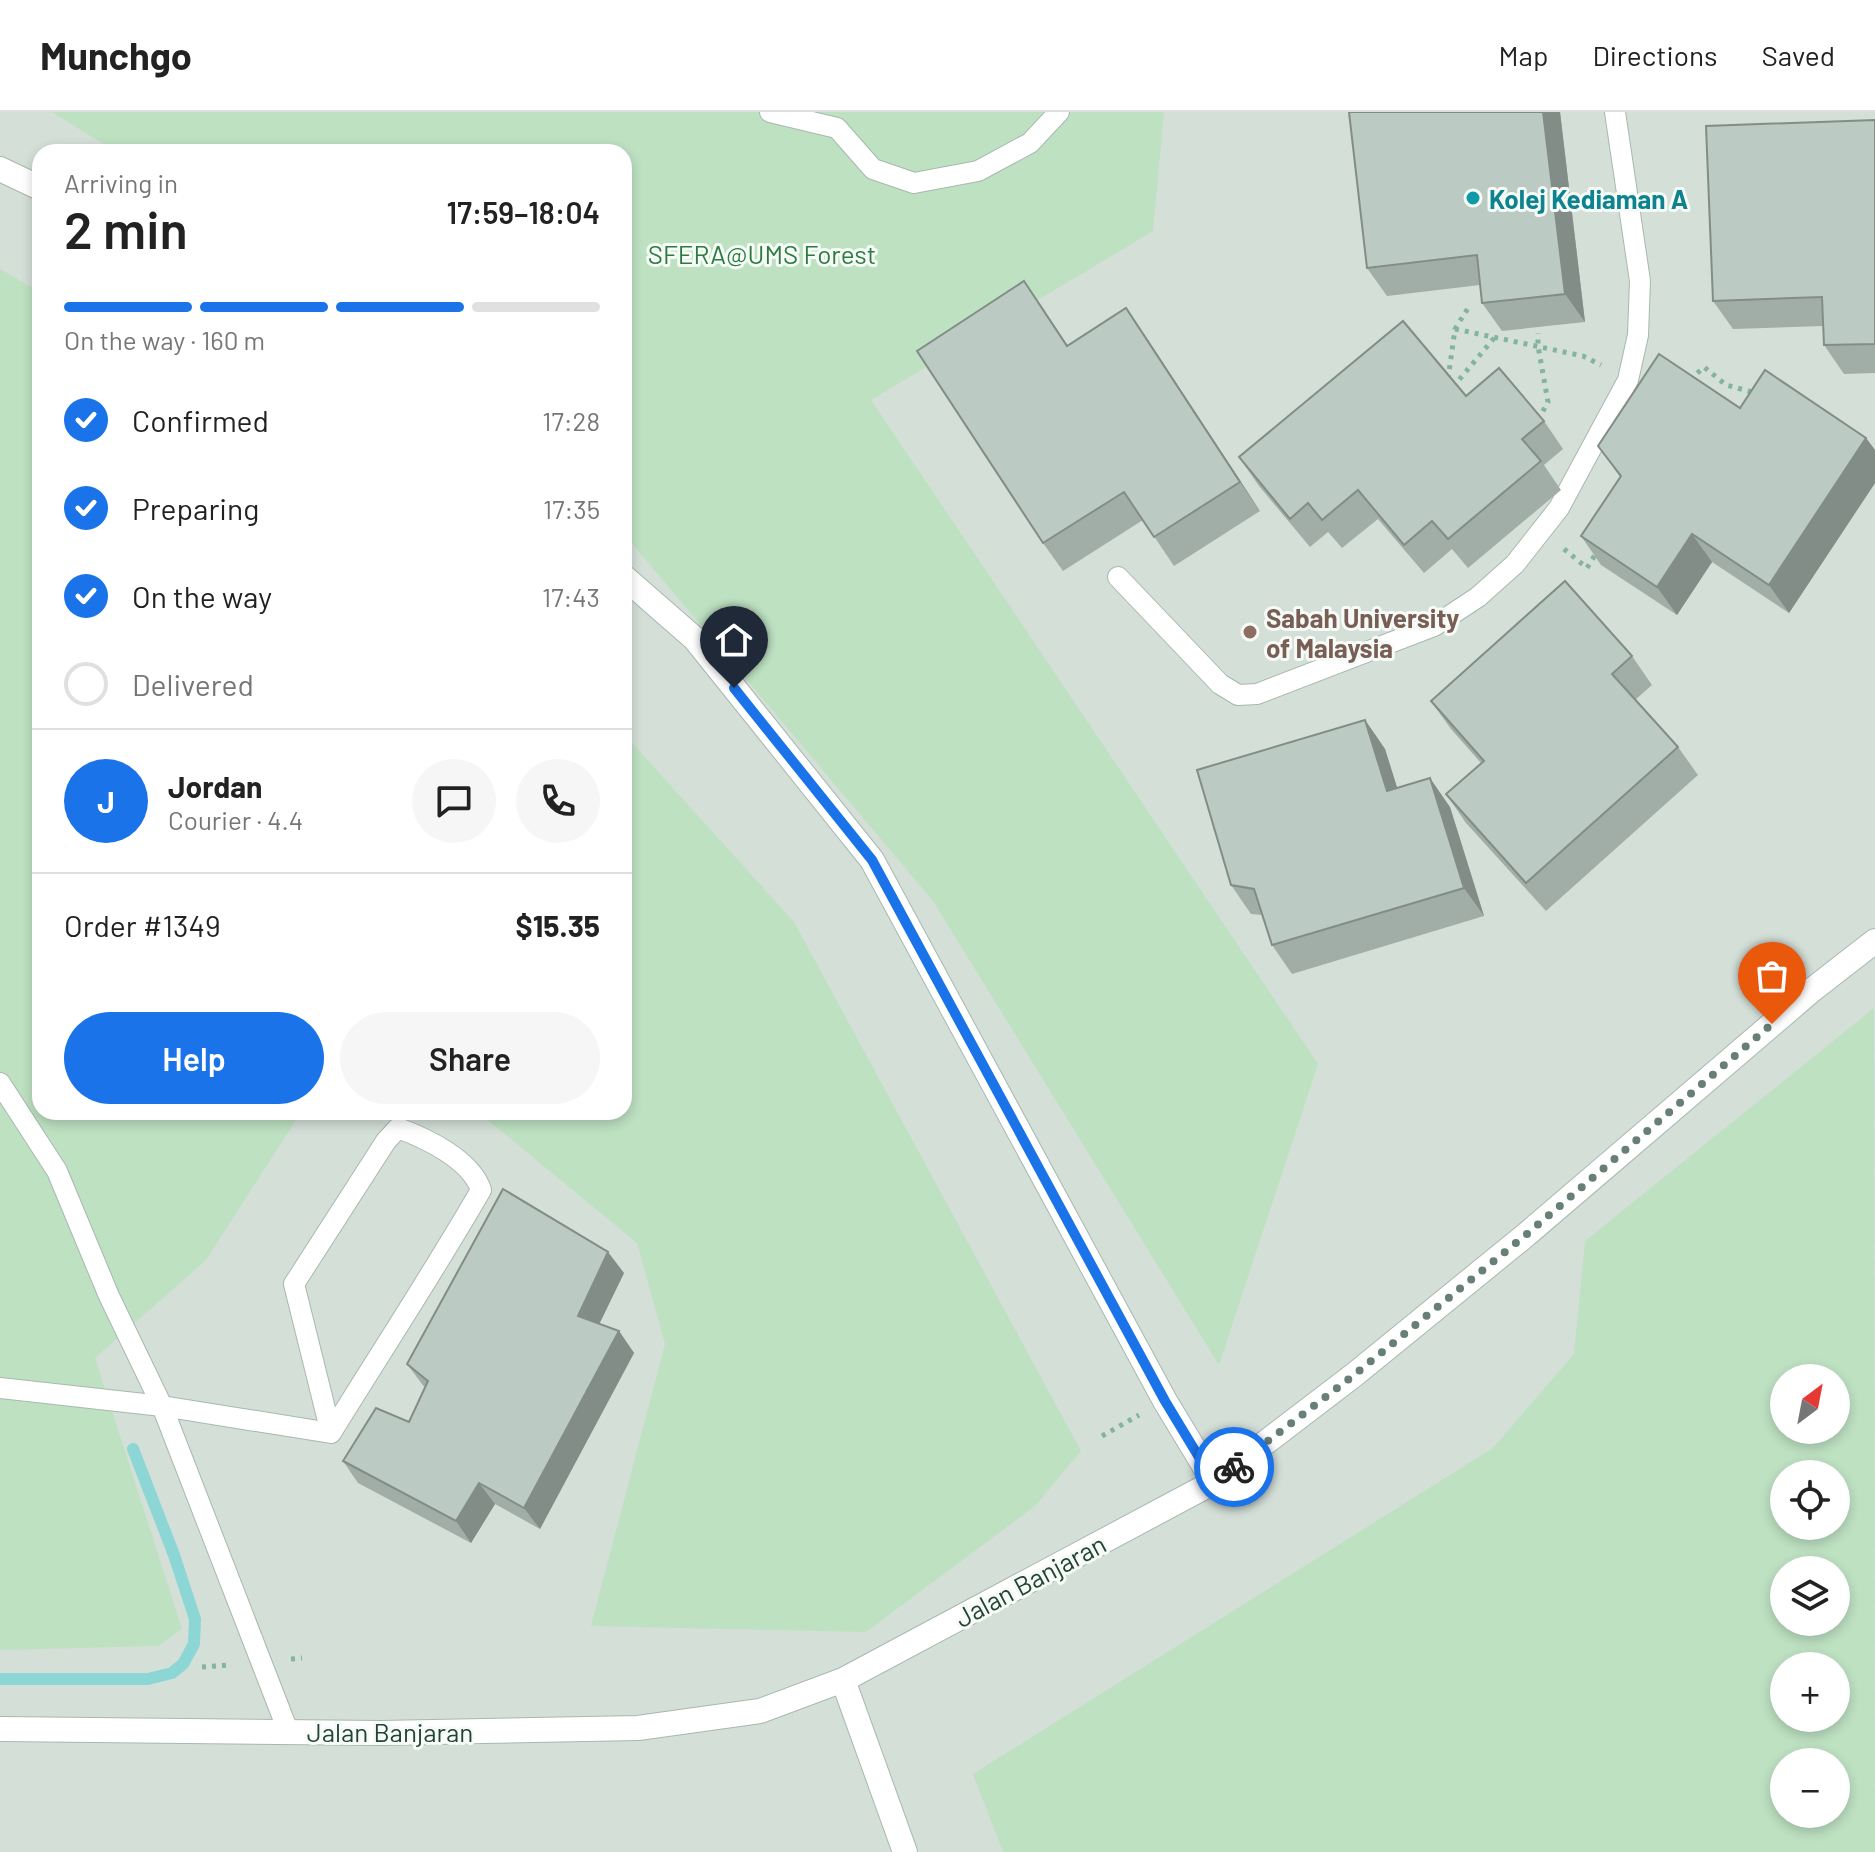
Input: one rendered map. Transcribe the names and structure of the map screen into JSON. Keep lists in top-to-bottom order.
{
  "streets": {
    "street": ["Jalan Banjaran"]
  },
  "parks": ["SFERA@UMS Forest"],
  "places": ["Kolej Kediaman A", "Sabah University of Malaysia"],
  "north": "top right",
  "page": {
    "header": "Munchgo",
    "nav": ["Map", "Directions", "Saved"],
    "heading": ["2 min", "Arriving in", "17:59–18:04"],
    "panel": [
      "Jordan",
      "Courier · 4.4",
      "Order #1349",
      "$15.35"
    ],
    "bar": "On the way · 160 m",
    "list": [
      ["Confirmed", "17:28"],
      ["Preparing", "17:35"],
      ["On the way", "17:43"],
      "Delivered"
    ],
    "round": "J",
    "buttons": ["Help", "Share"],
    "map_buttons": ["+", "−"]
  }
}
